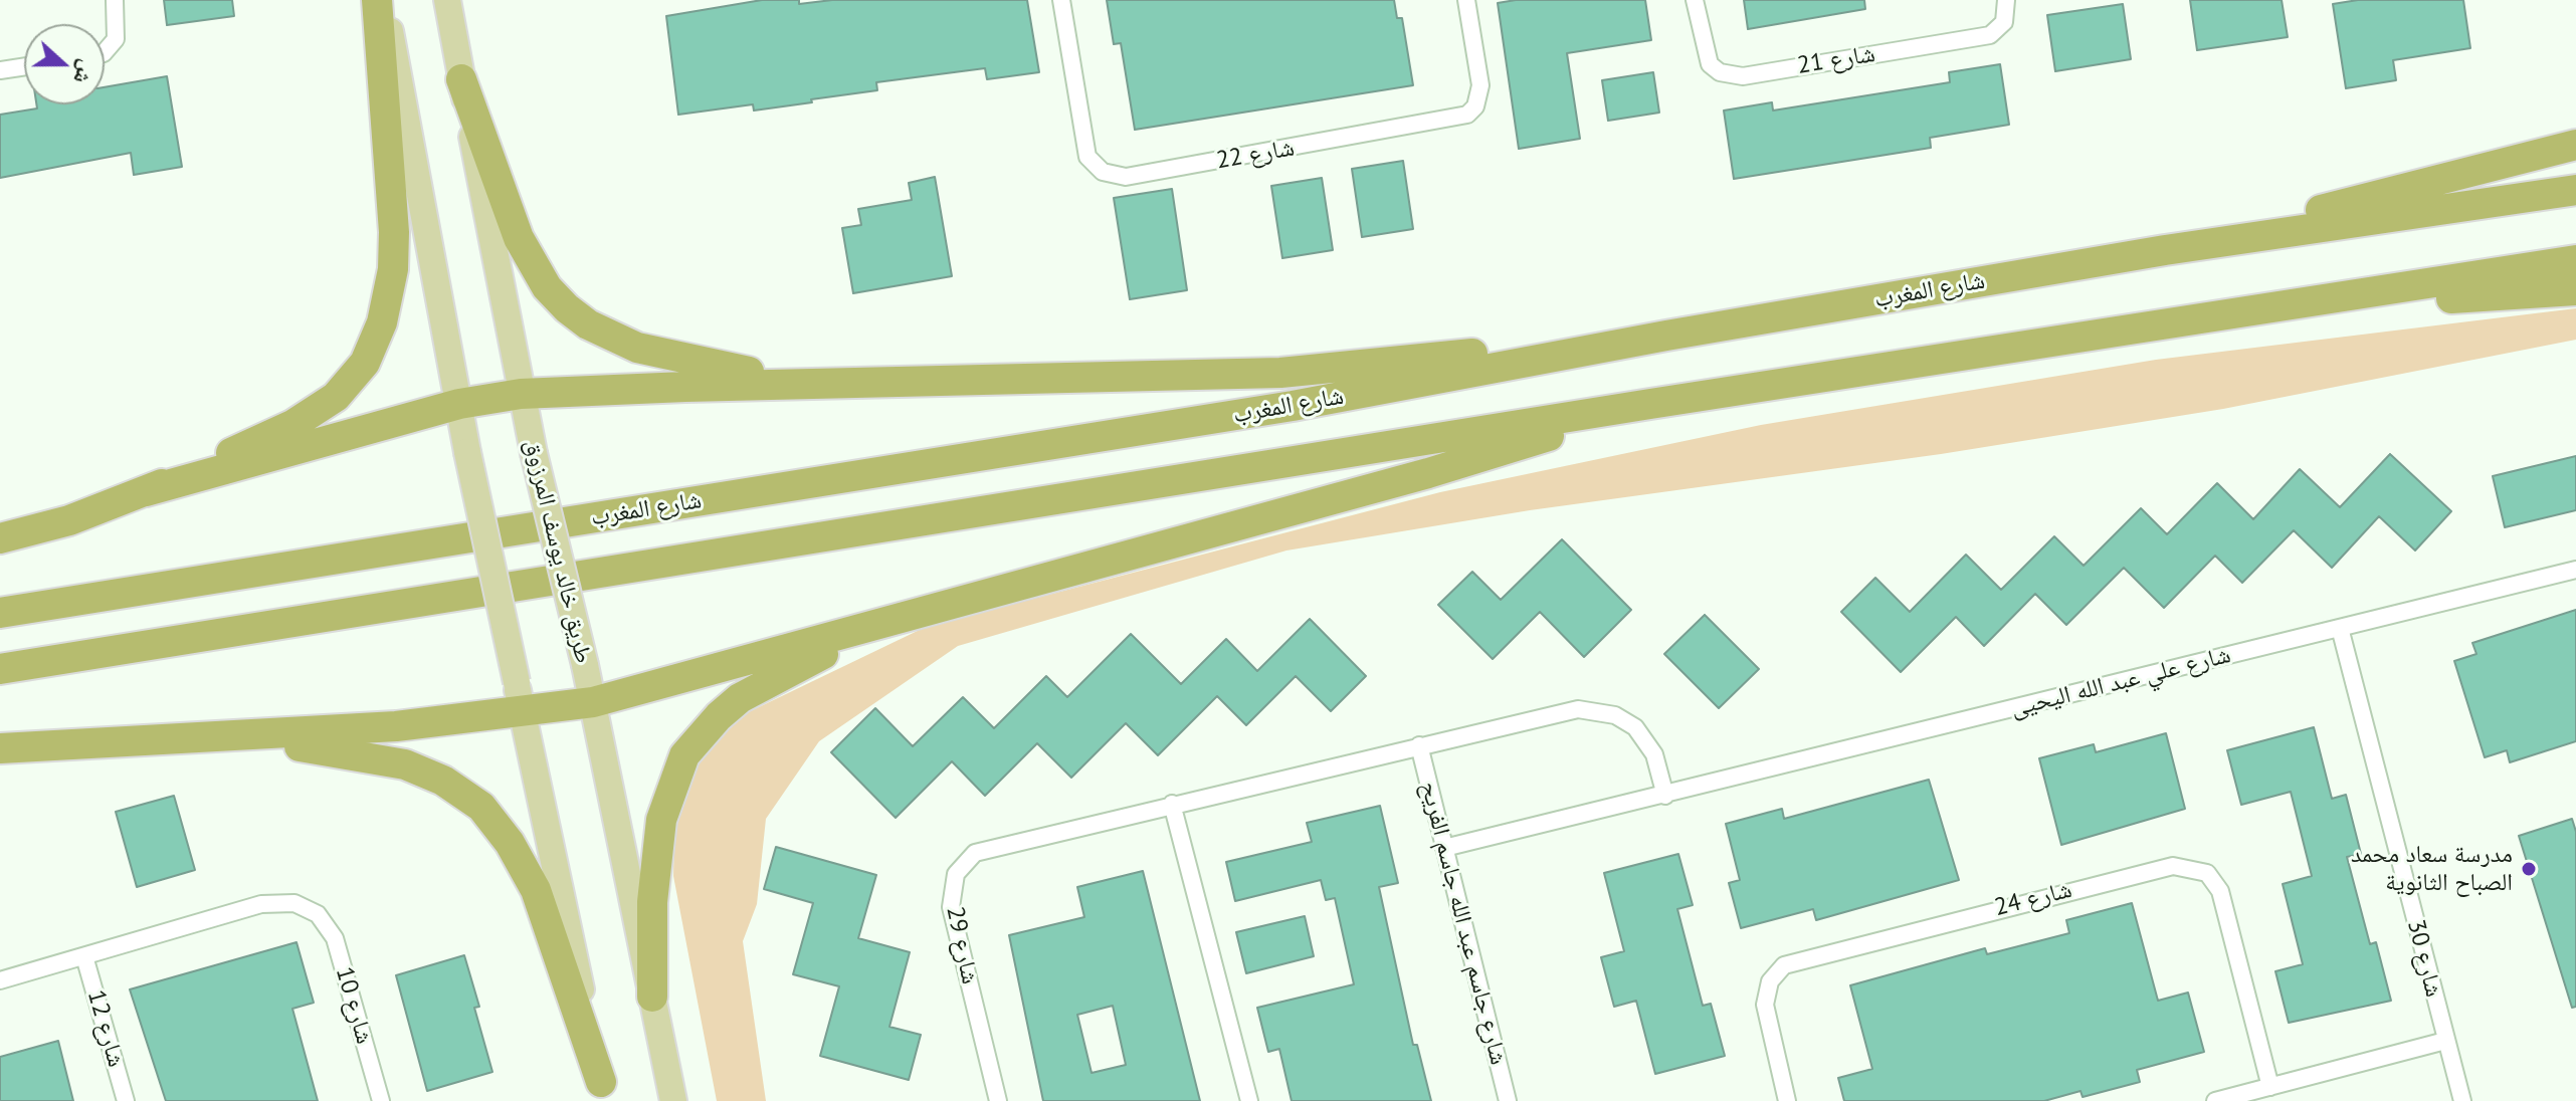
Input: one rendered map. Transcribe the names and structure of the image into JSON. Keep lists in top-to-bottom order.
{
  "streets": {
    "highway": ["شارع المغرب"],
    "main road": ["طريق خالد يوسف المرزوق"],
    "street": [
      "شارع 21",
      "شارع 22",
      "شارع علي عبد الله اليحيى",
      "شارع 24",
      "شارع جاسم عبد الله جاسم الفريح",
      "شارع 29",
      "شارع 30",
      "شارع 10",
      "شارع 12"
    ]
  },
  "crossings": [
    ["شارع علي عبد الله اليحيى", "شارع جاسم عبد الله جاسم الفريح"],
    ["شارع علي عبد الله اليحيى", "شارع 30"],
    ["شارع جاسم عبد الله جاسم الفريح", "شارع 29"],
    ["شارع 10", "شارع 12"]
  ],
  "places": ["مدرسة سعاد محمد الصباح الثانوية"],
  "north": "right"
}
